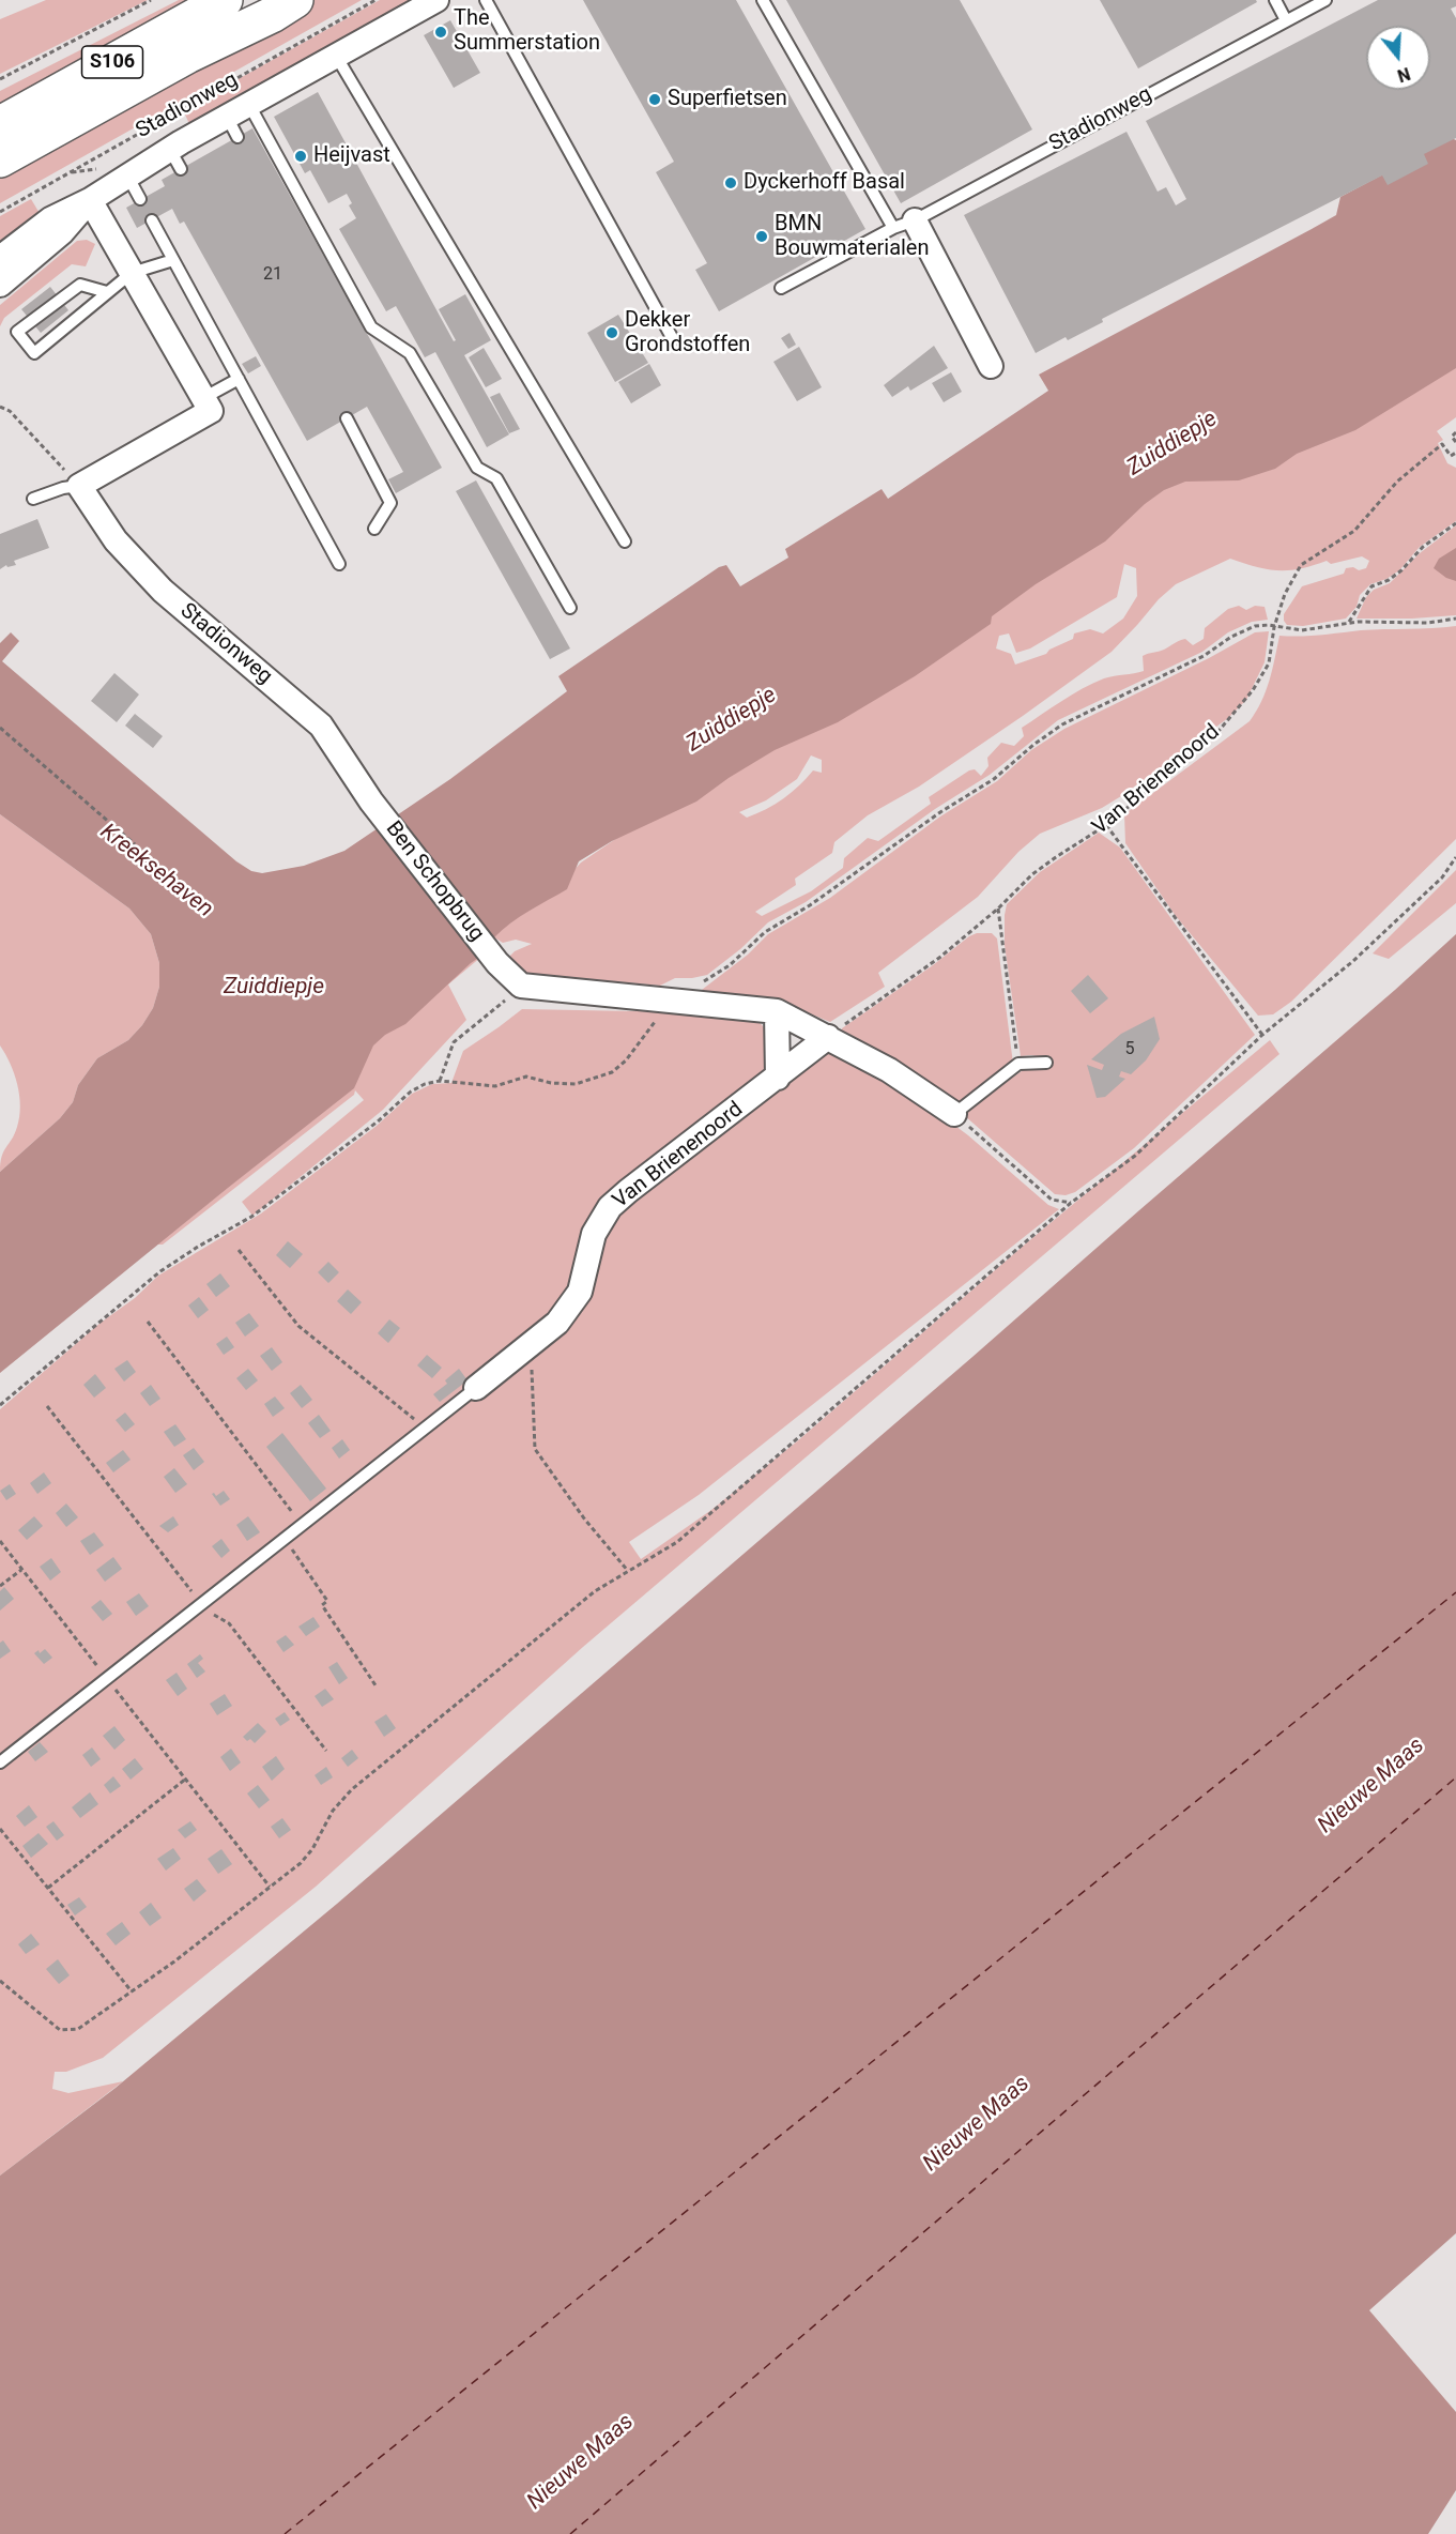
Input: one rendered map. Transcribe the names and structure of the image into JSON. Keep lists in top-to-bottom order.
{
  "streets": {
    "main road": ["S106", "Stadionweg"],
    "street": ["Van Brienenoord", "Ben Schopbrug"]
  },
  "crossings": [
    ["Stadionweg", "Ben Schopbrug"]
  ],
  "water": ["Zuiddiepje", "Kreeksehaven", "Nieuwe Maas"],
  "places": [
    "The Summerstation",
    "Superfietsen",
    "Heijvast",
    "Dyckerhoff Basal",
    "BMN Bouwmaterialen",
    "Dekker Grondstoffen"
  ],
  "house_numbers": ["21", "5"],
  "north": "bottom"
}
